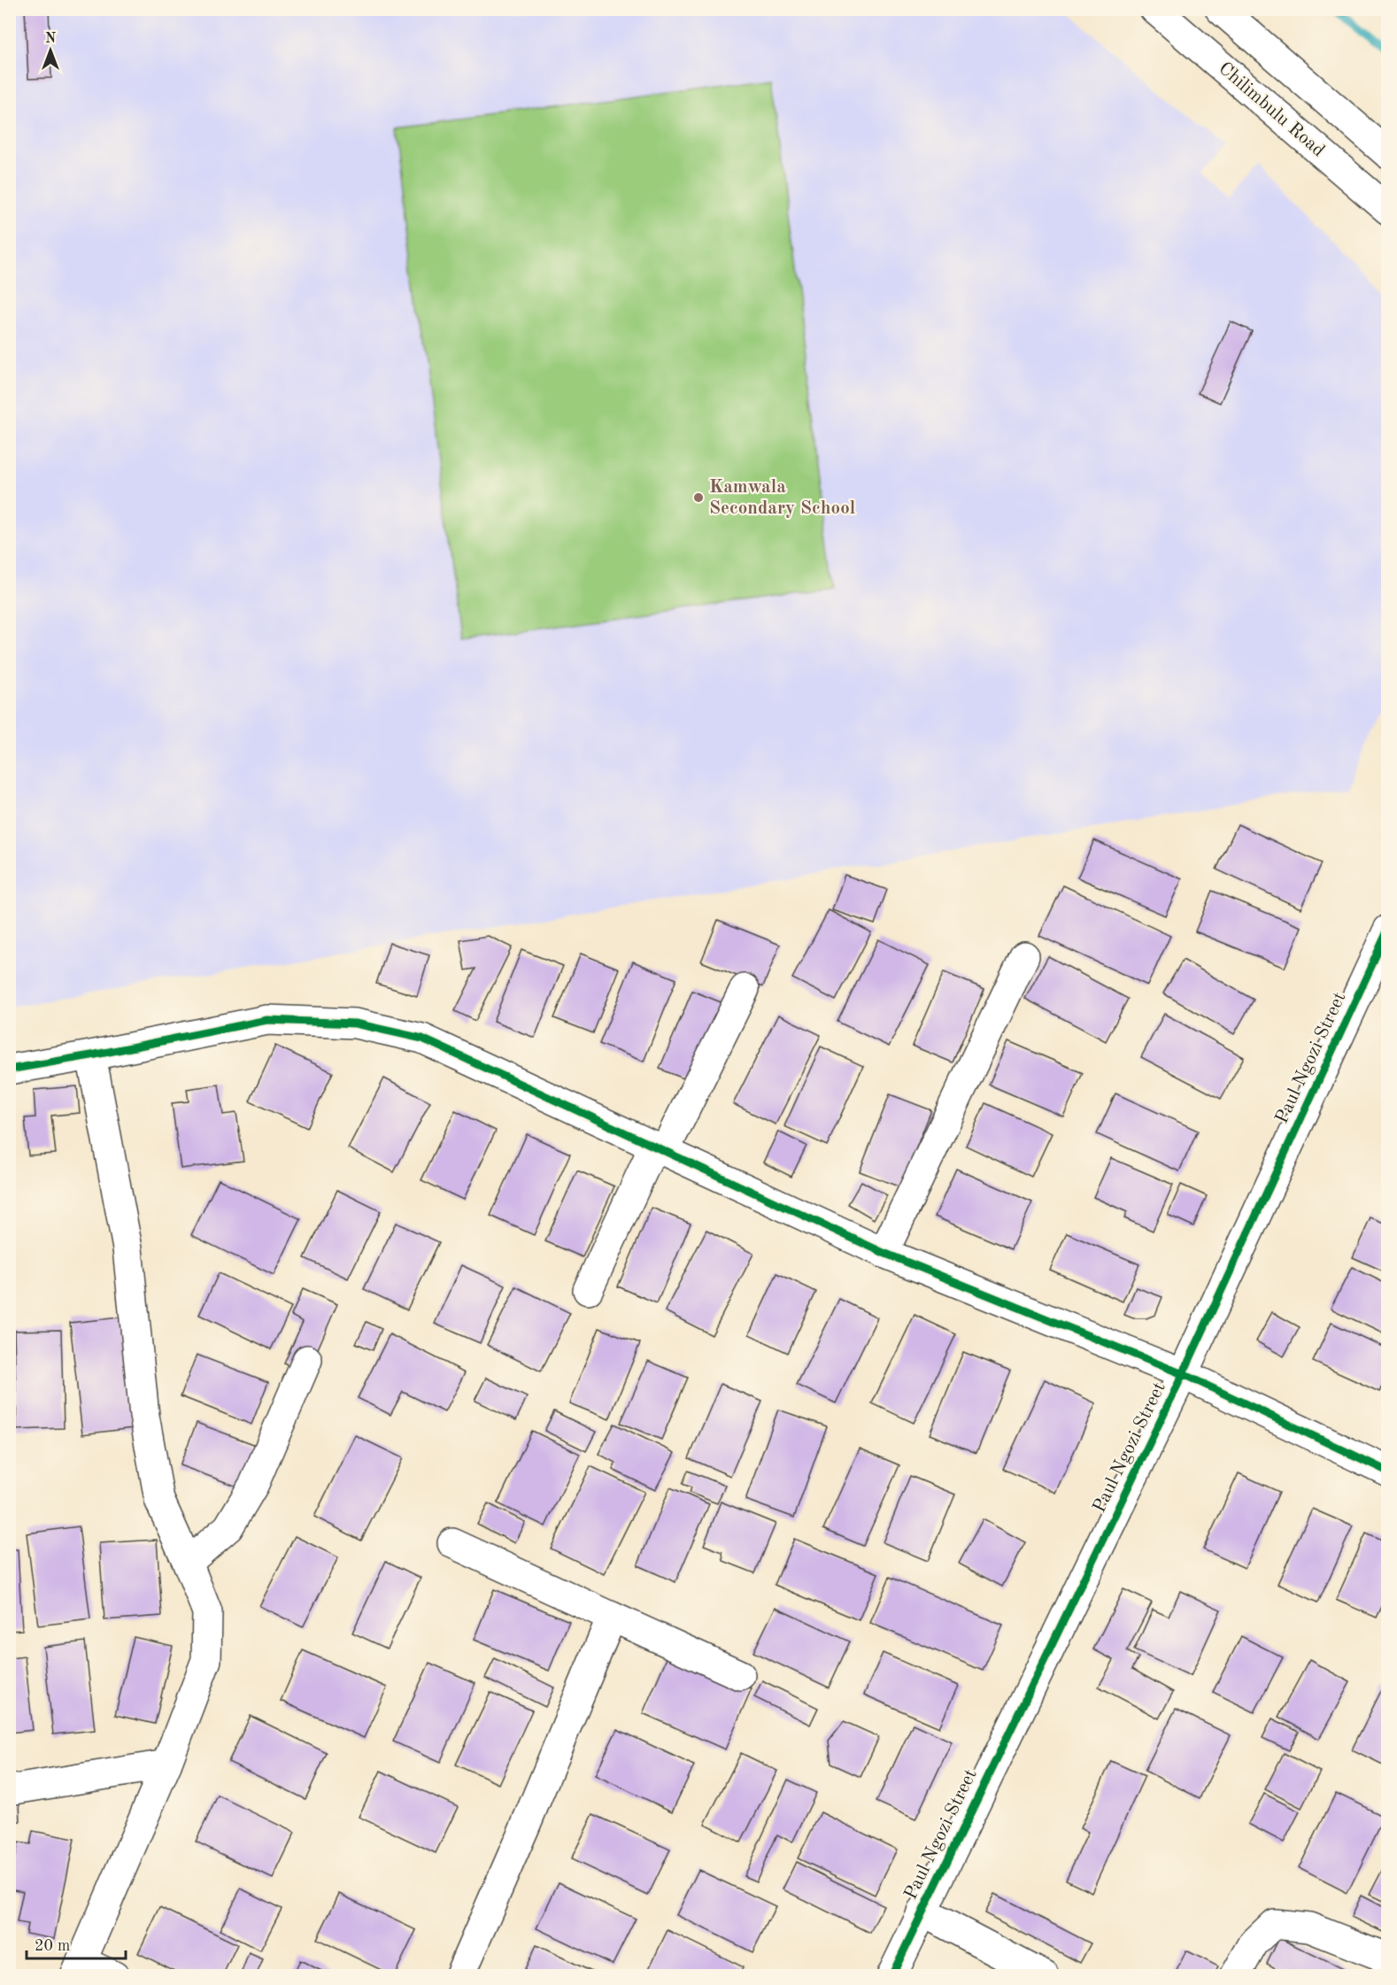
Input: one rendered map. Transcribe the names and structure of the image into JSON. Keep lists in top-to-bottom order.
{
  "streets": {
    "street": ["Chilimbulu Road", "Paul Ngozi Street"]
  },
  "places": ["Kamwala Secondary School"],
  "scale_bar": "20 m",
  "north": "top"
}
